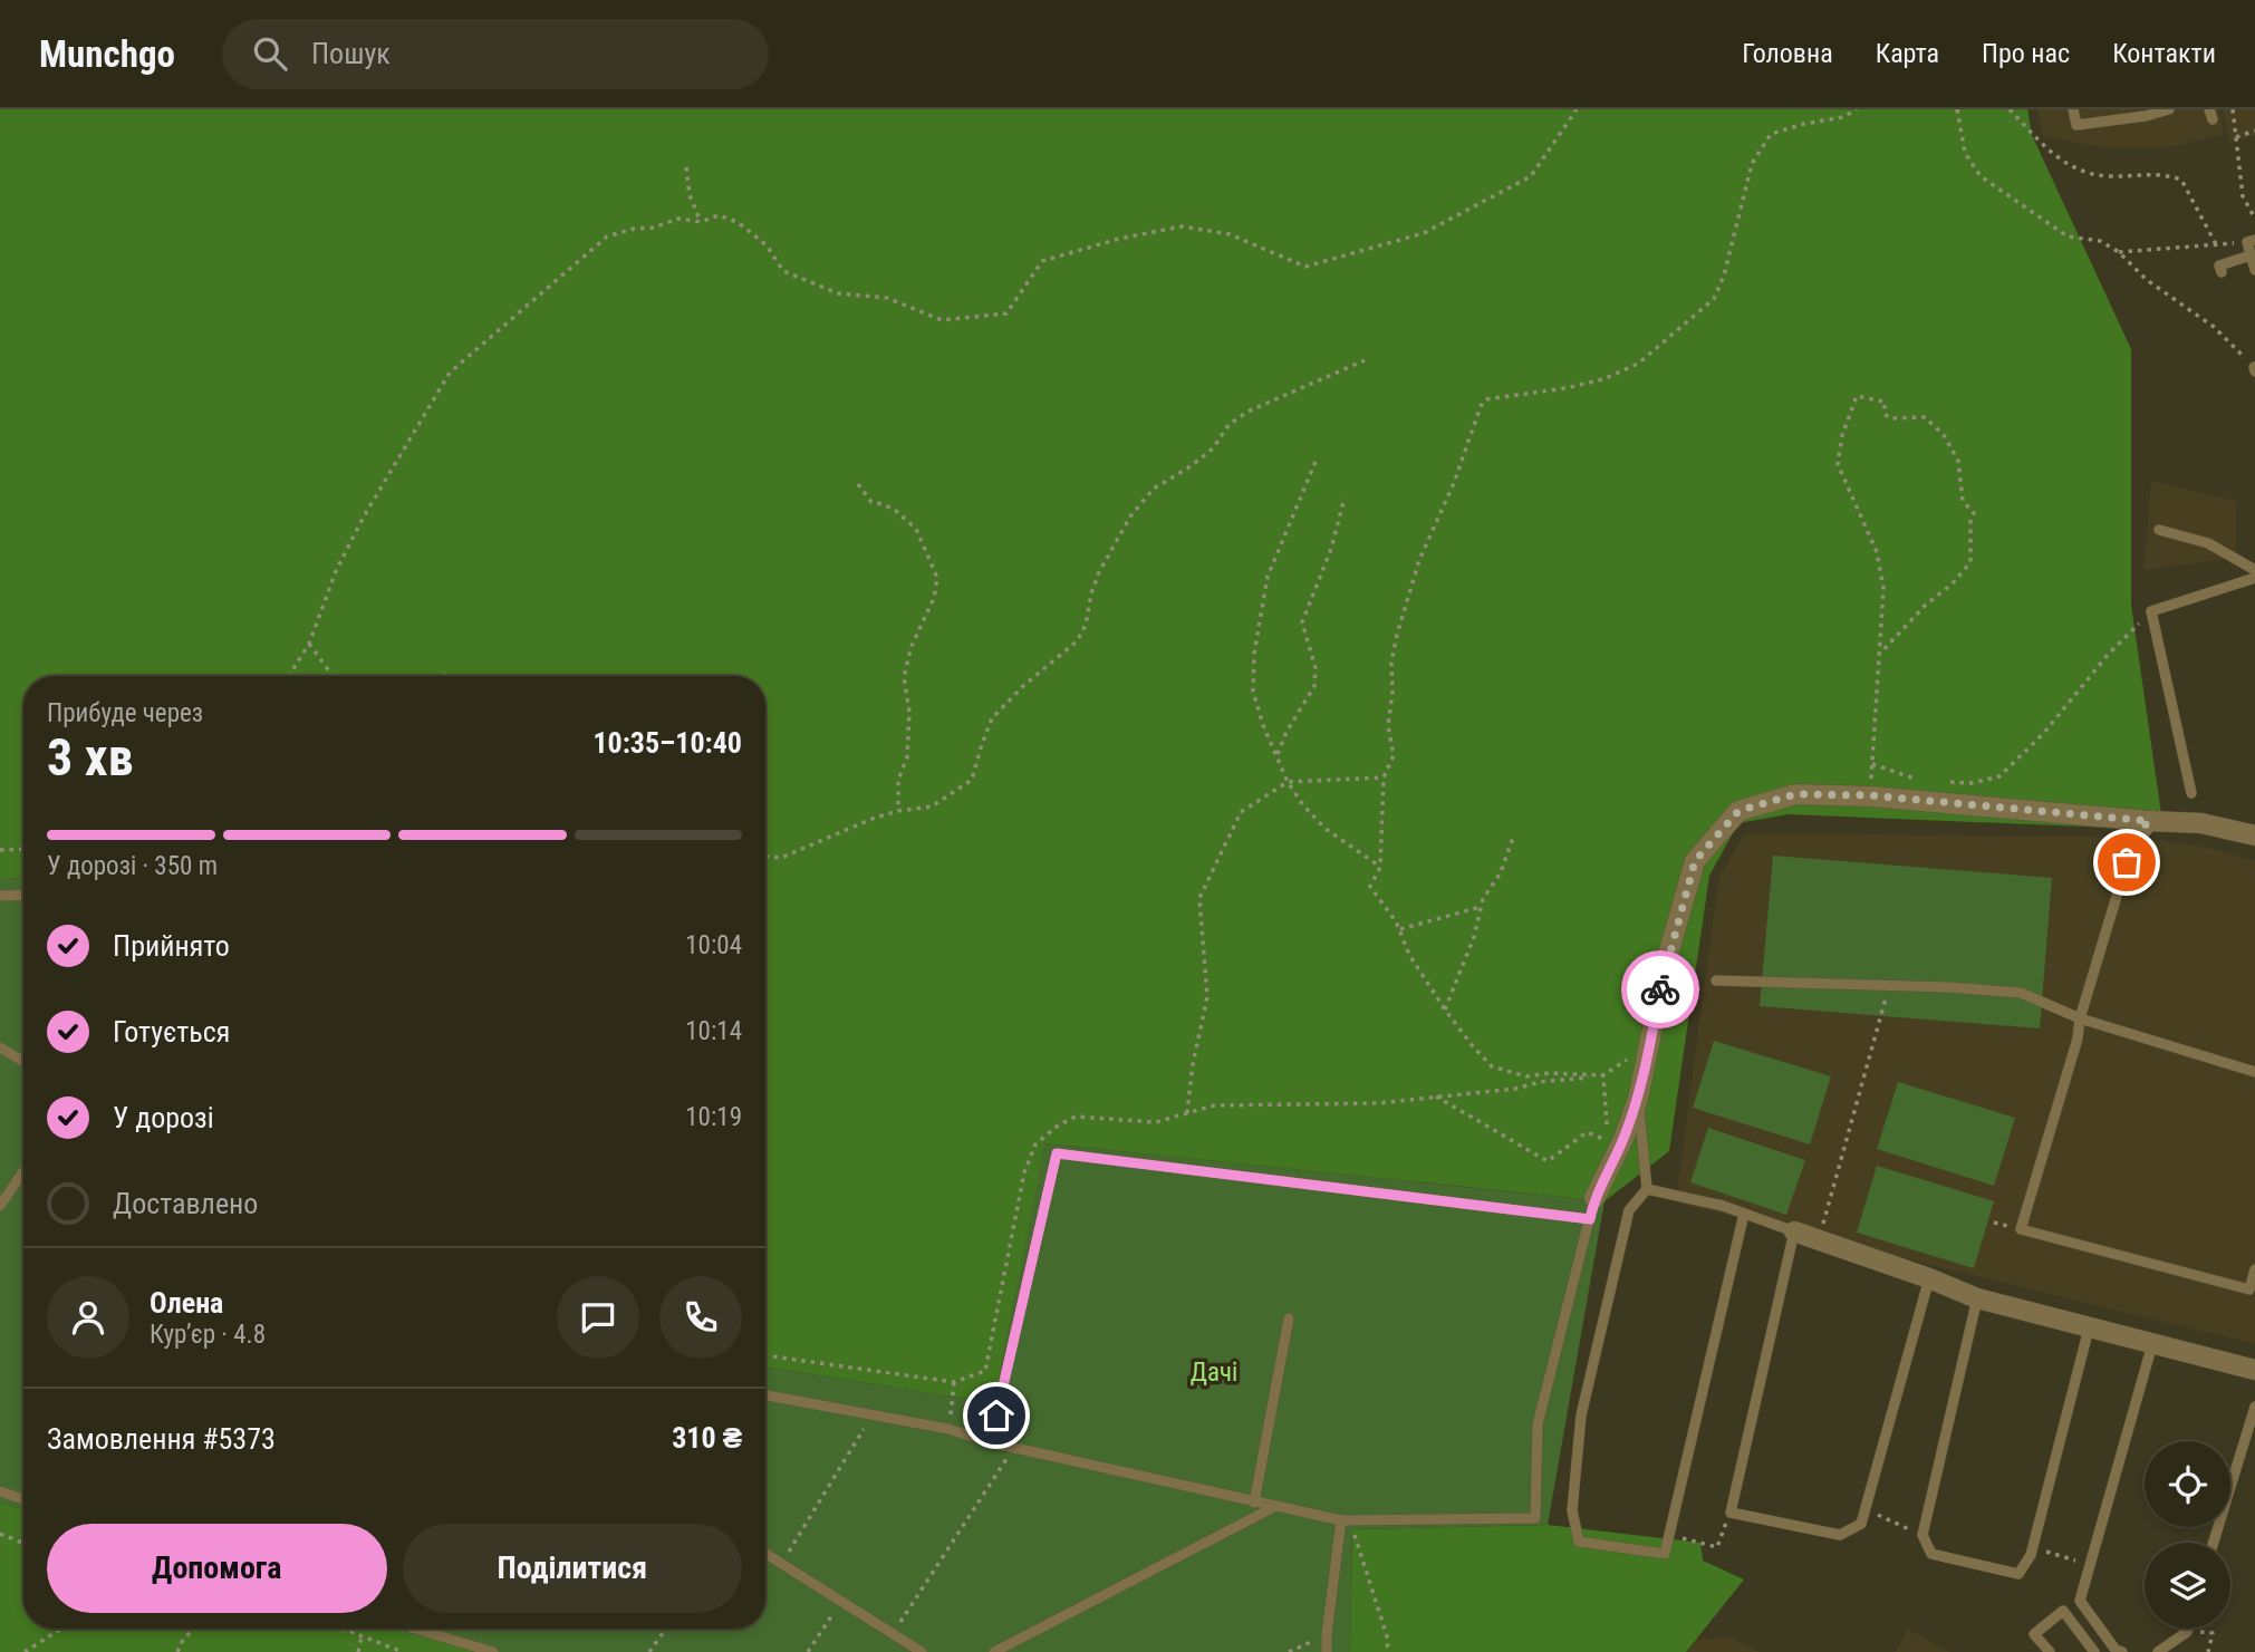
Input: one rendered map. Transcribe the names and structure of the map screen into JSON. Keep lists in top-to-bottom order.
{
  "parks": ["Дачі"],
  "page": {
    "header": "Munchgo",
    "search": "Пошук",
    "nav": [
      "Головна",
      "Карта",
      "Про нас",
      "Контакти"
    ],
    "heading": ["3 хв", "Прибуде через", "10:35–10:40"],
    "panel": [
      "Олена",
      "Кур’єр · 4.8",
      "Замовлення #5373",
      "310 ₴"
    ],
    "bar": "У дорозі · 350 m",
    "list": [
      ["Прийнято", "10:04"],
      ["Готується", "10:14"],
      ["У дорозі", "10:19"],
      "Доставлено"
    ],
    "buttons": ["Допомога", "Поділитися"]
  }
}
